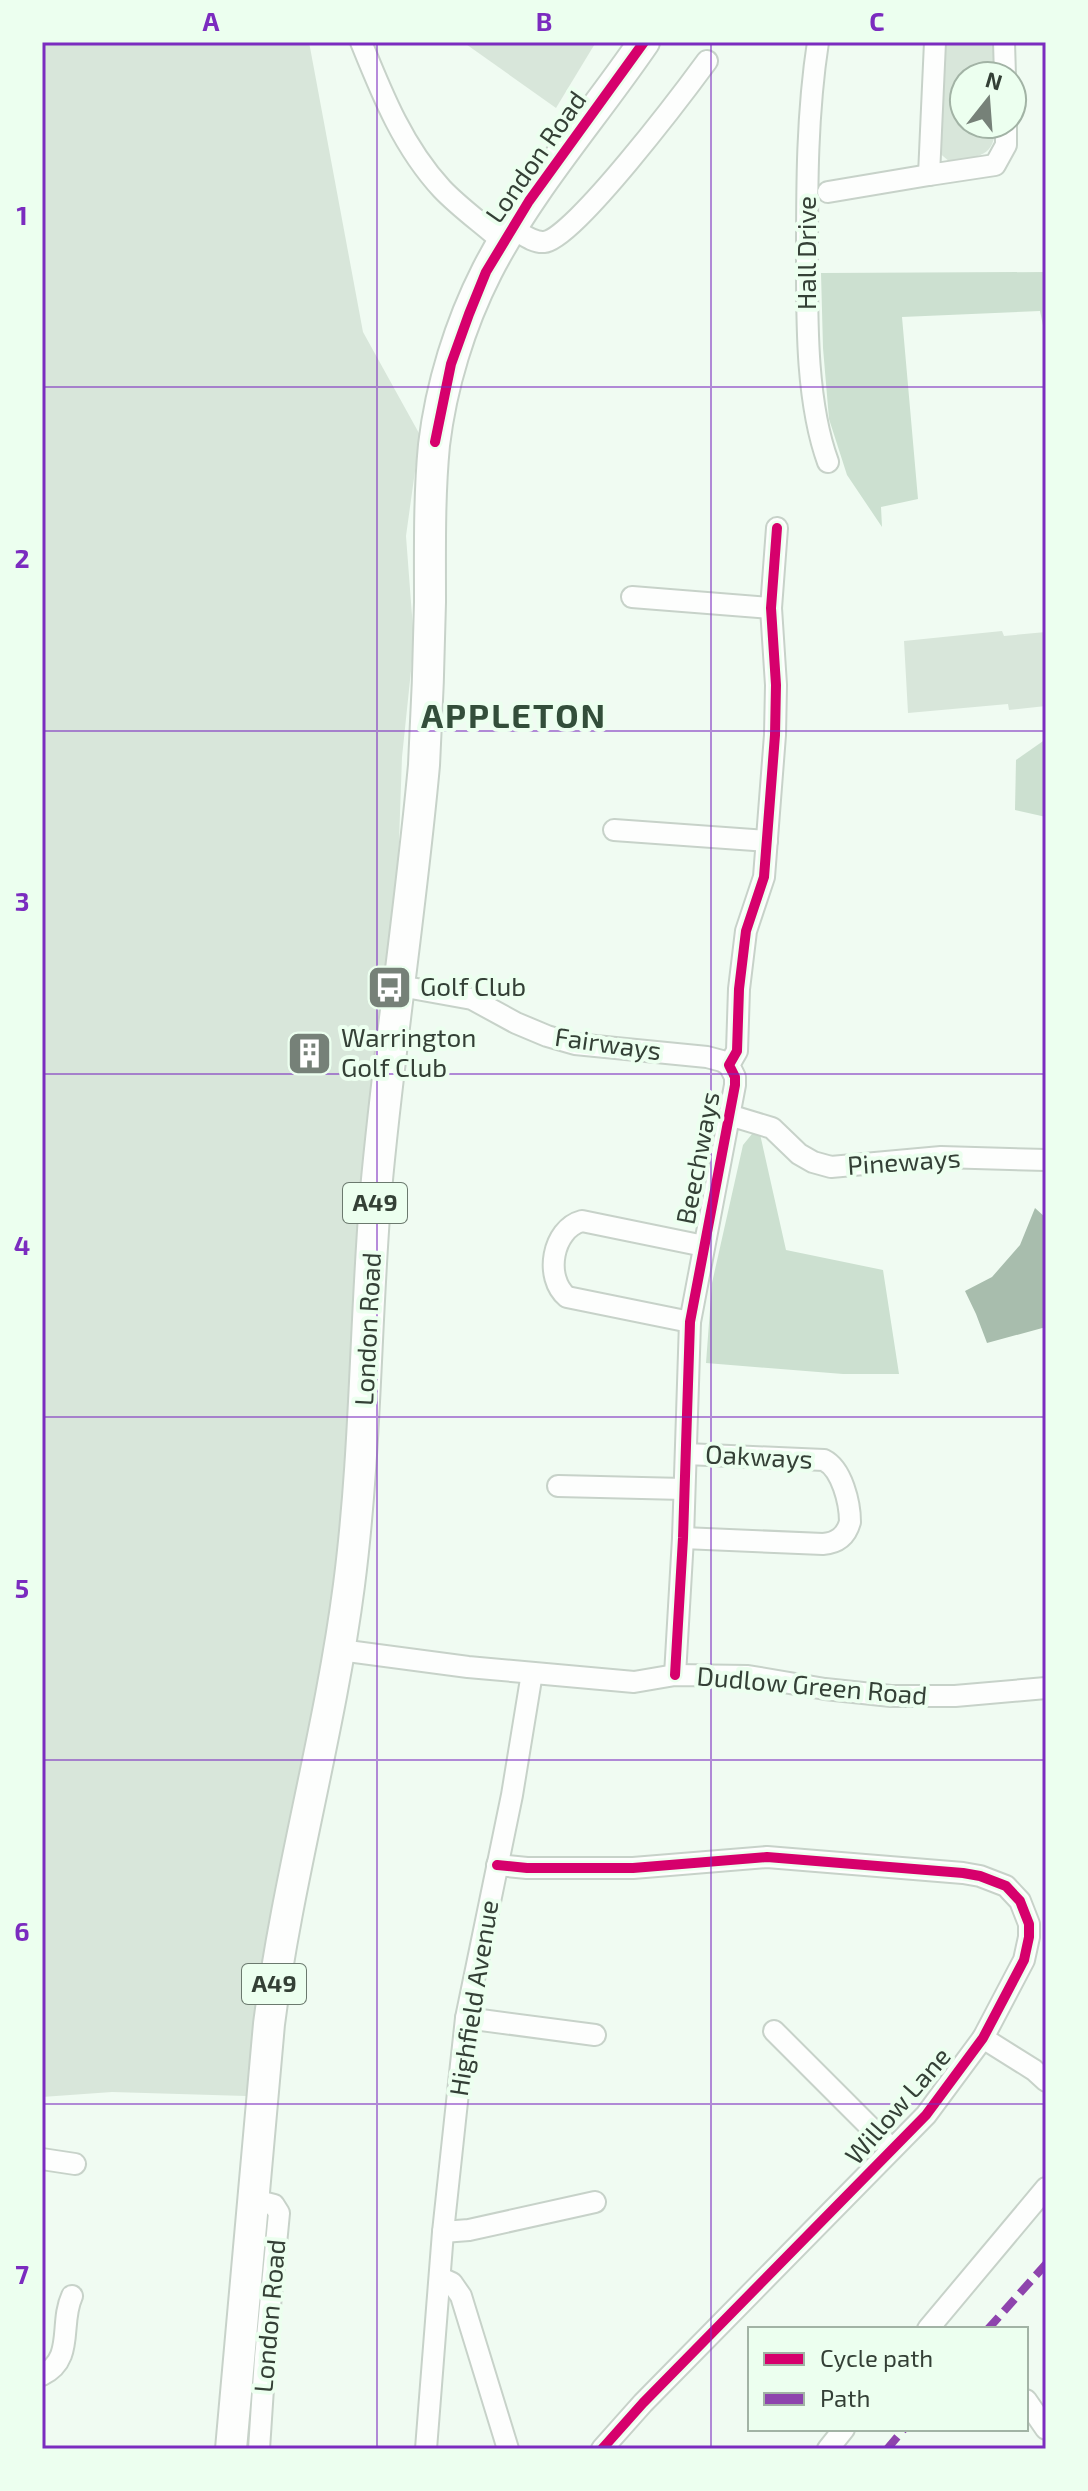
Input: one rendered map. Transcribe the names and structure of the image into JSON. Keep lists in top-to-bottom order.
{
  "streets": {
    "highway": ["London Road", "A49"],
    "street": [
      "Hall Drive",
      "Fairways",
      "Beechways",
      "Pineways",
      "Oakways",
      "Dudlow Green Road",
      "Highfield Avenue",
      "Willow Lane"
    ]
  },
  "crossings": [
    ["London Road", "Fairways"],
    ["London Road", "Dudlow Green Road"],
    ["Fairways", "Beechways"],
    ["Beechways", "Pineways"],
    ["Beechways", "Oakways"],
    ["Beechways", "Dudlow Green Road"],
    ["Dudlow Green Road", "Highfield Avenue"],
    ["Highfield Avenue", "Willow Lane"]
  ],
  "districts": ["APPLETON"],
  "places": {
    "bus stop": ["Golf Club"],
    "building": ["Warrington Golf Club"]
  },
  "legend": ["Cycle path", "Path"],
  "north": "top",
  "grid": {
    "columns": ["A", "B", "C"],
    "rows": [
      "1",
      "2",
      "3",
      "4",
      "5",
      "6",
      "7"
    ]
  }
}
